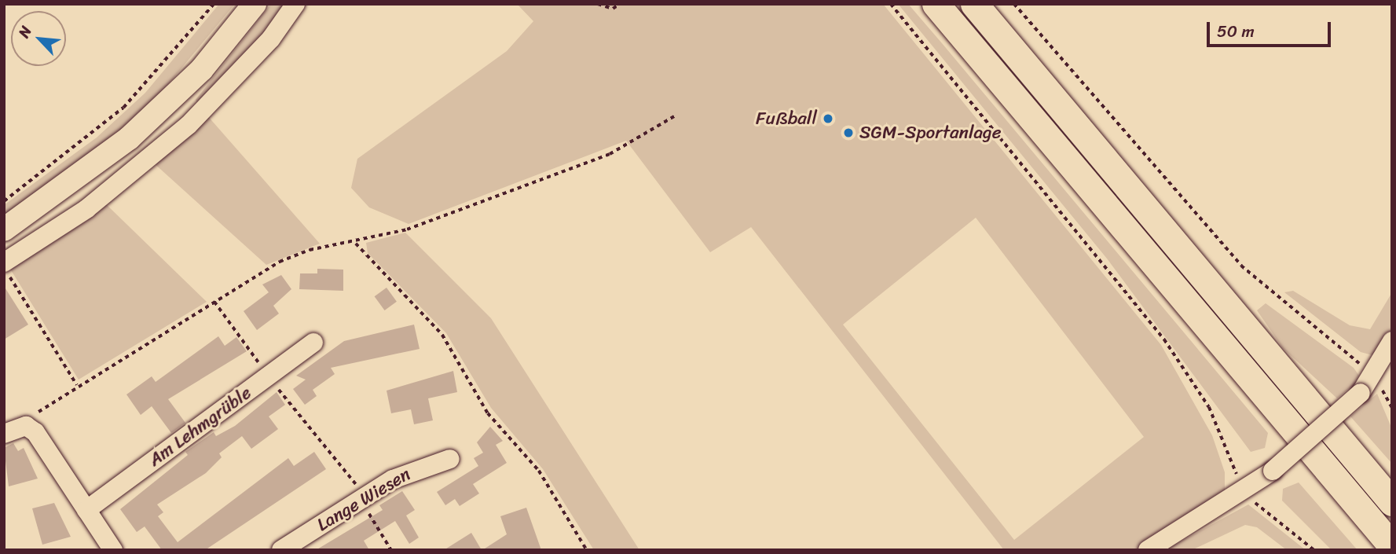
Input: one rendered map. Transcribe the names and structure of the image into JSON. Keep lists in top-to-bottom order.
{
  "streets": {
    "street": ["Am Lehmgrüble", "Lange Wiesen"]
  },
  "places": ["Fußball", "SGM-Sportanlage"],
  "scale_bar": "50 m",
  "north": "top left"
}
